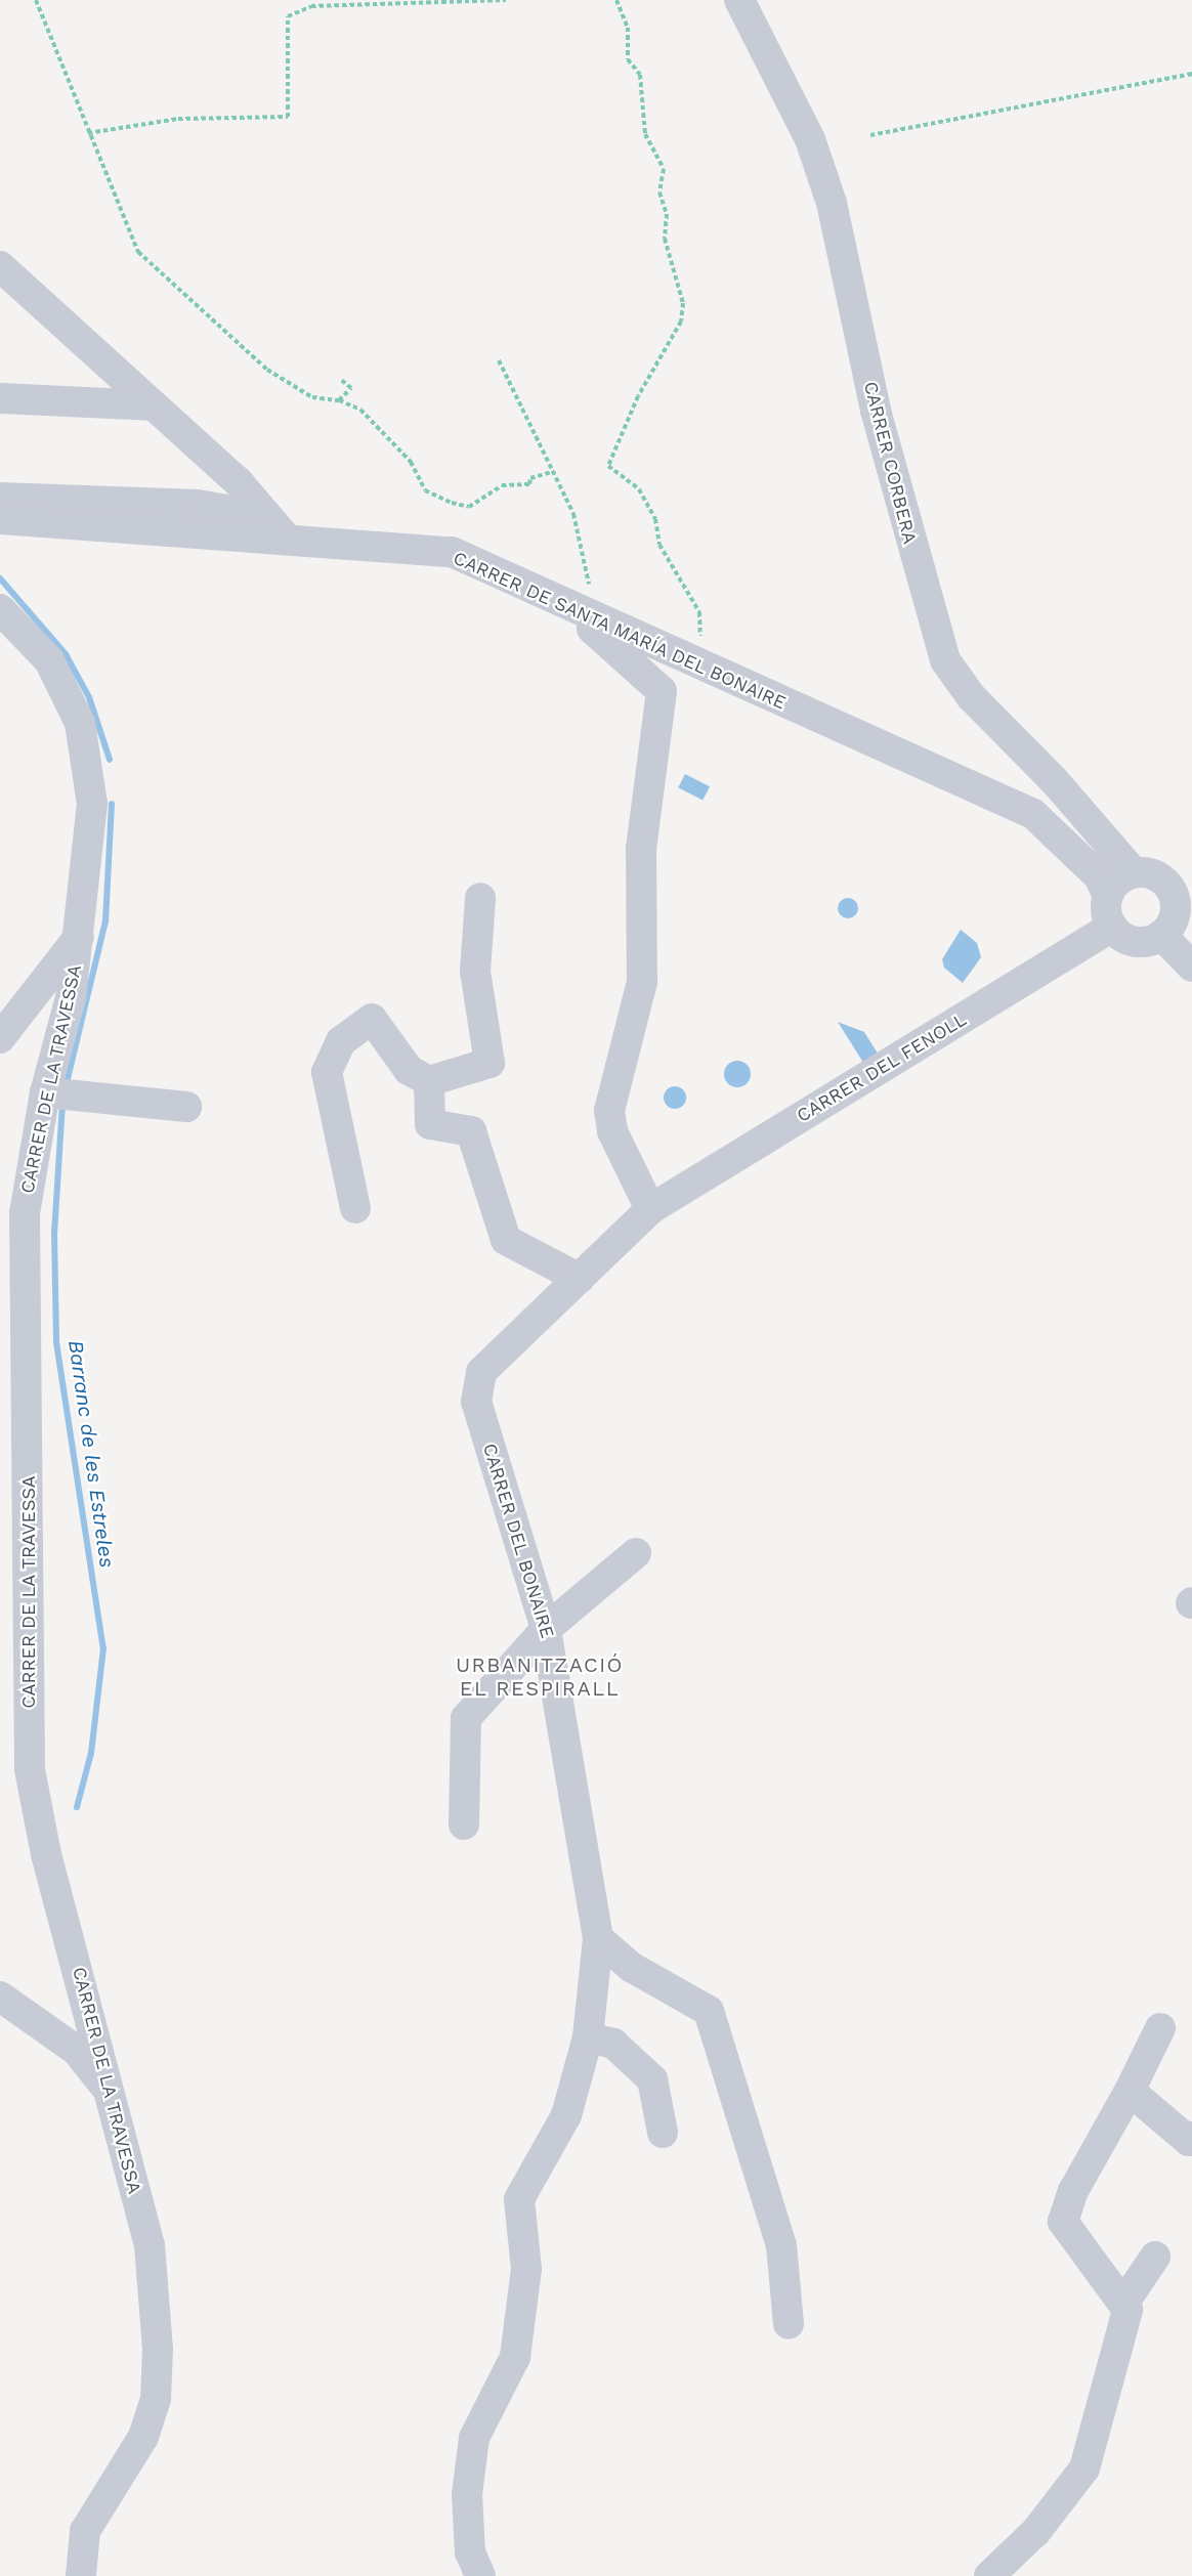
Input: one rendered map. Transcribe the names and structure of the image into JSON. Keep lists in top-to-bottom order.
{
  "streets": {
    "street": [
      "CARRER CORBERA",
      "CARRER DE SANTA MARÍA DEL BONAIRE",
      "CARRER DEL FENOLL",
      "CARRER DE LA TRAVESSA",
      "CARRER DEL BONAIRE"
    ]
  },
  "crossings": [
    ["CARRER CORBERA", "CARRER DE SANTA MARÍA DEL BONAIRE"],
    ["CARRER CORBERA", "CARRER DEL FENOLL"],
    ["CARRER DE SANTA MARÍA DEL BONAIRE", "CARRER DEL FENOLL"],
    ["CARRER DEL FENOLL", "CARRER DEL BONAIRE"]
  ],
  "districts": ["URBANITZACIÓ EL RESPIRALL"],
  "water": ["Barranc de les Estreles"]
}
